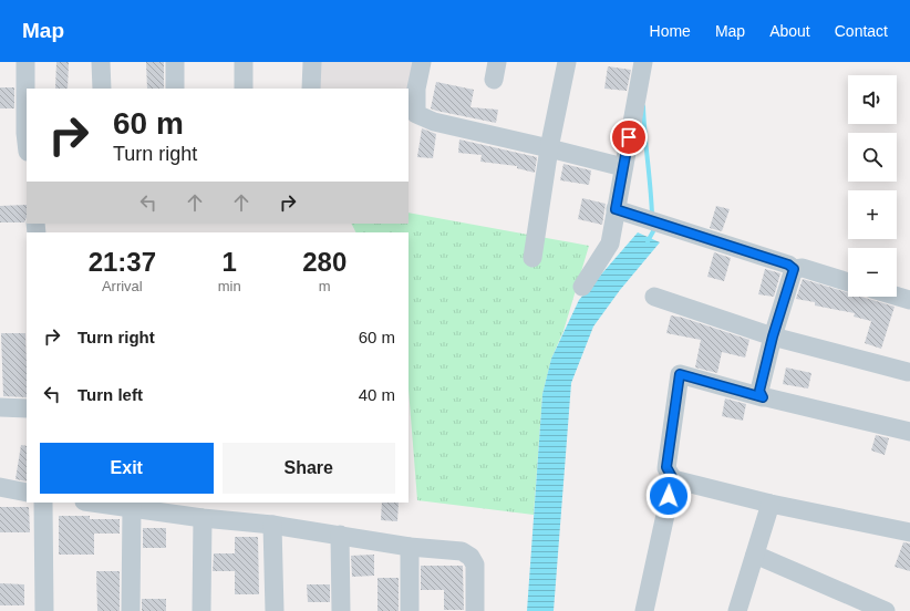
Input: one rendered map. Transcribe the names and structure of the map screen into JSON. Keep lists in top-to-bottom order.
{
  "page": {
    "header": "Map",
    "nav": [
      "Home",
      "Map",
      "About",
      "Contact"
    ],
    "map_buttons": ["+", "−"],
    "turn": ["60 m", "Turn right"],
    "eta": [
      "21:37",
      "Arrival",
      "1",
      "min",
      "280",
      "m"
    ],
    "list": [
      {
        "name": "Turn right",
        "value": "60 m"
      },
      {
        "name": "Turn left",
        "value": "40 m"
      }
    ],
    "buttons": ["Exit", "Share"]
  }
}
